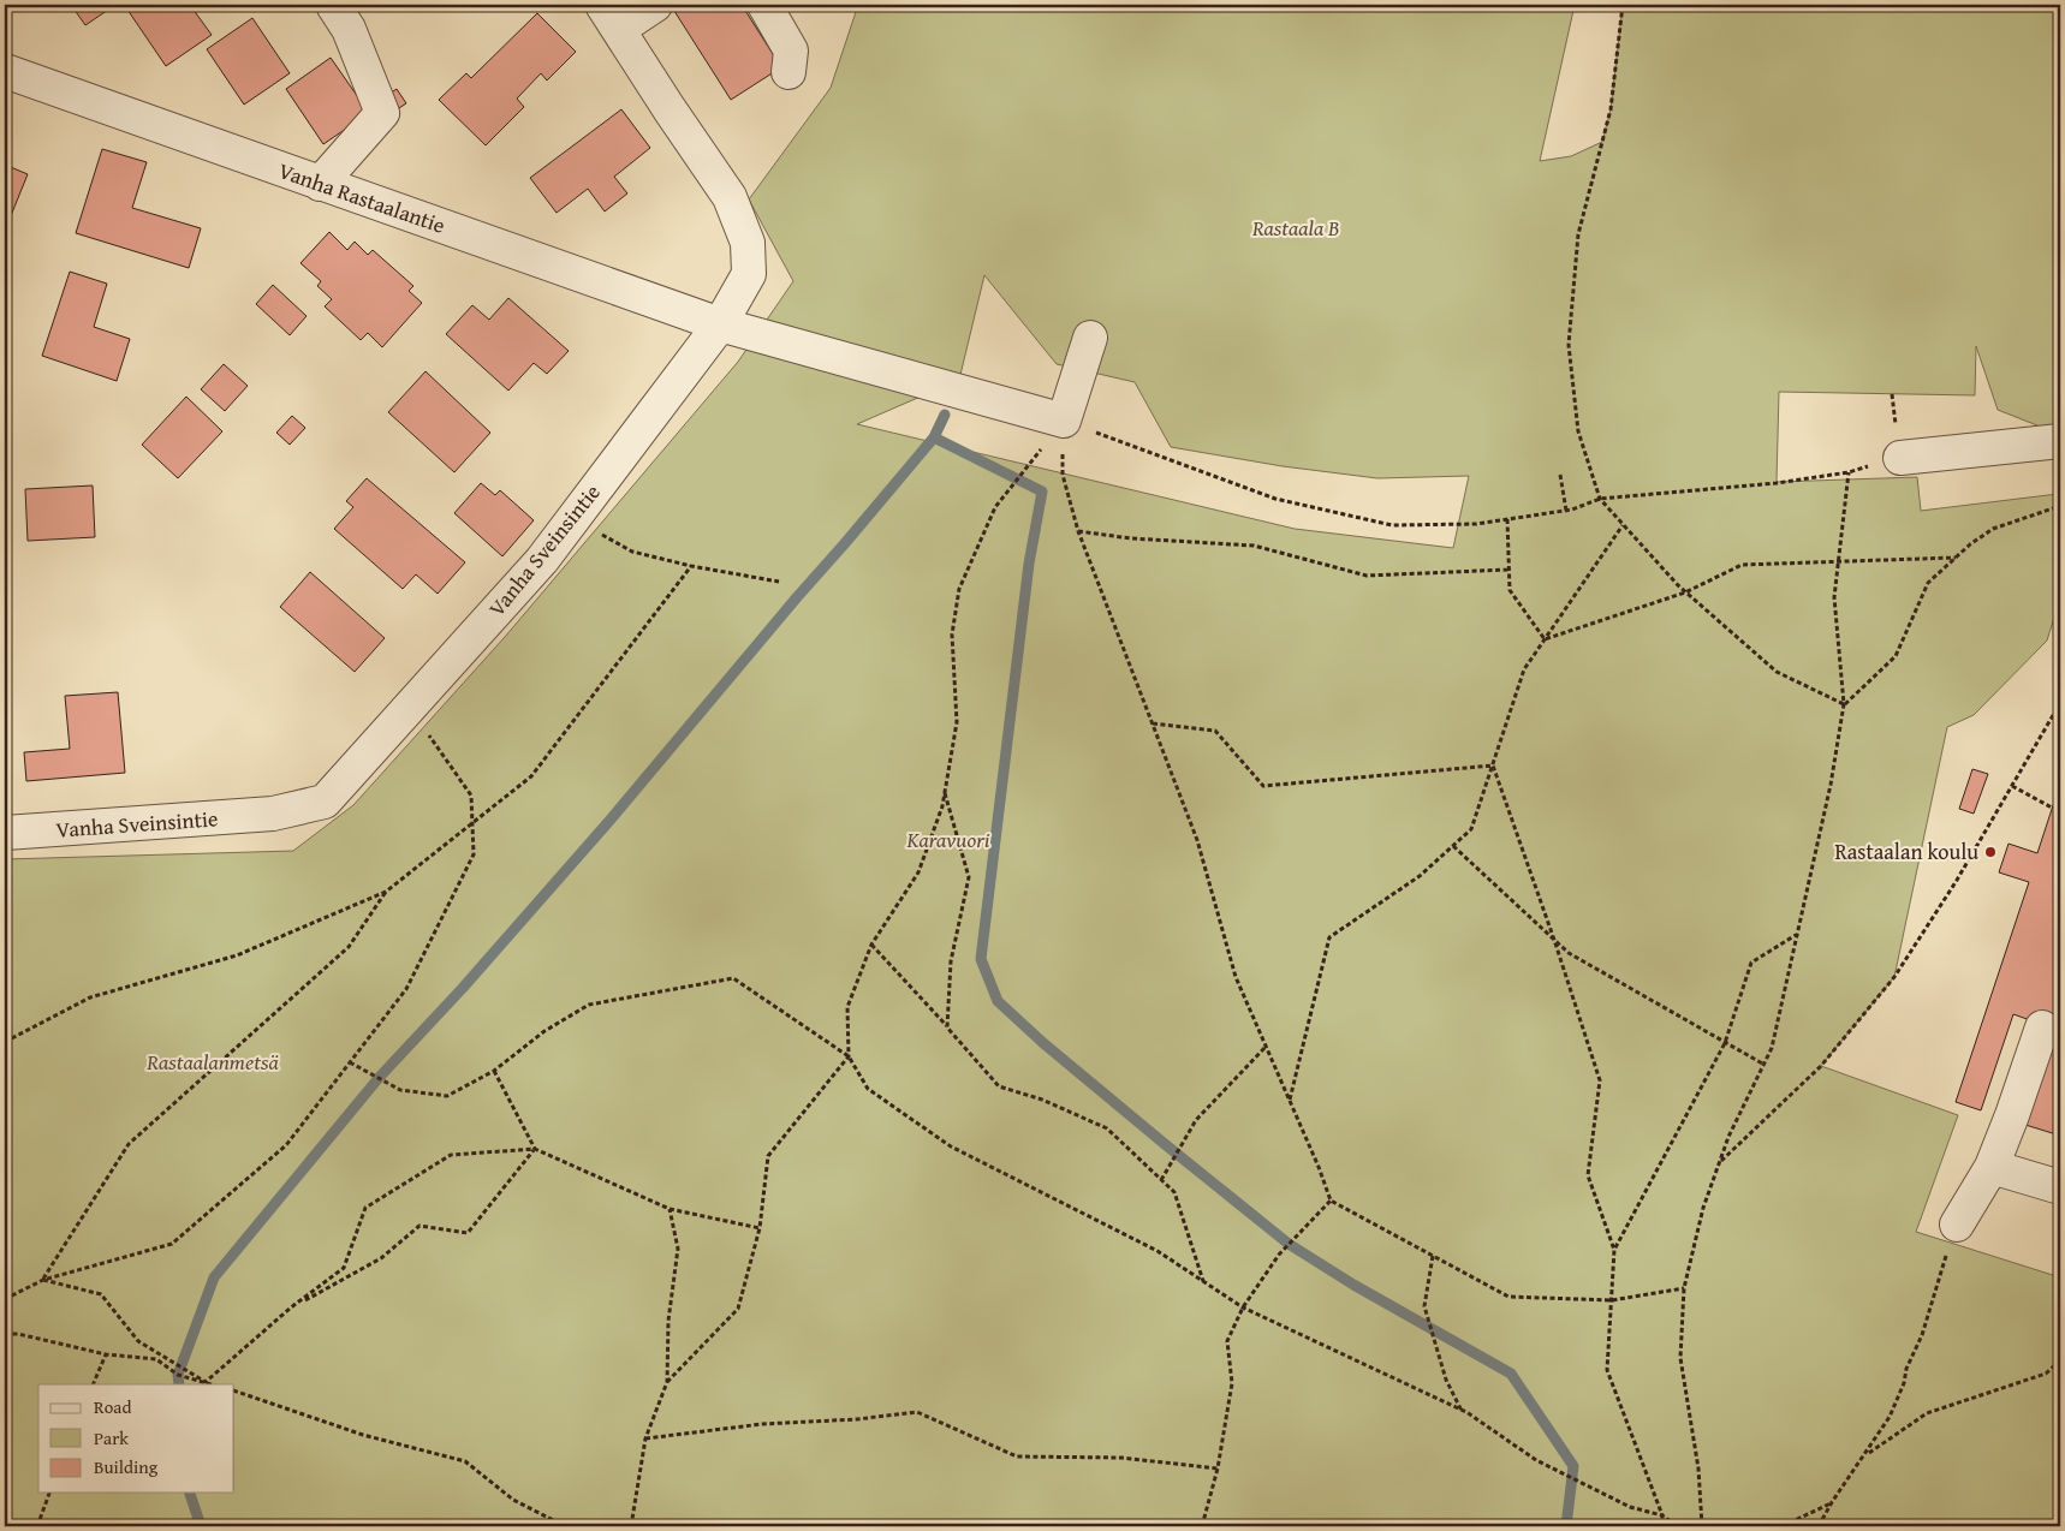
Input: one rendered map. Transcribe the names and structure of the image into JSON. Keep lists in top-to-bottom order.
{
  "streets": {
    "street": ["Vanha Rastaalantie", "Vanha Sveinsintie"]
  },
  "crossings": [
    ["Vanha Rastaalantie", "Vanha Sveinsintie"]
  ],
  "parks": ["Rastaala B", "Karavuori", "Rastaalanmetsä"],
  "places": ["Rastaalan koulu"],
  "legend": ["Road", "Park", "Building"]
}
